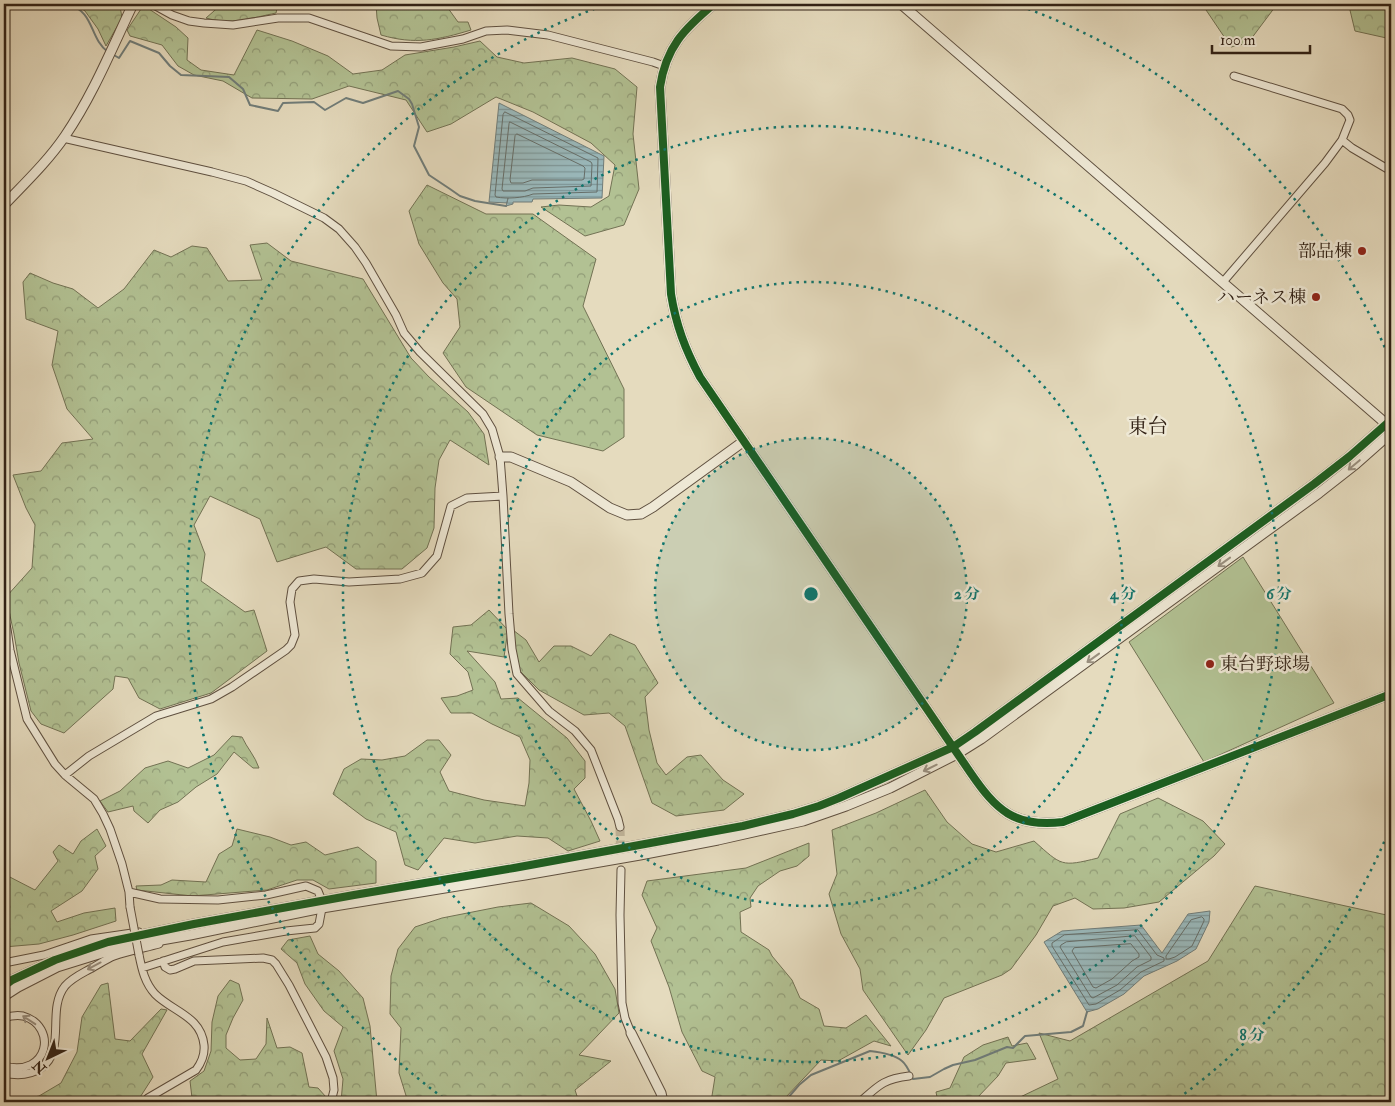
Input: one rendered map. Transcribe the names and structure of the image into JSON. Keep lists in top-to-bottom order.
{
  "districts": ["東台"],
  "places": ["部品棟", "ハーネス棟", "東台野球場"],
  "scale_bar": "100 m",
  "north": "bottom left",
  "rings": [
    "2 分",
    "4 分",
    "6 分",
    "8 分"
  ]
}
